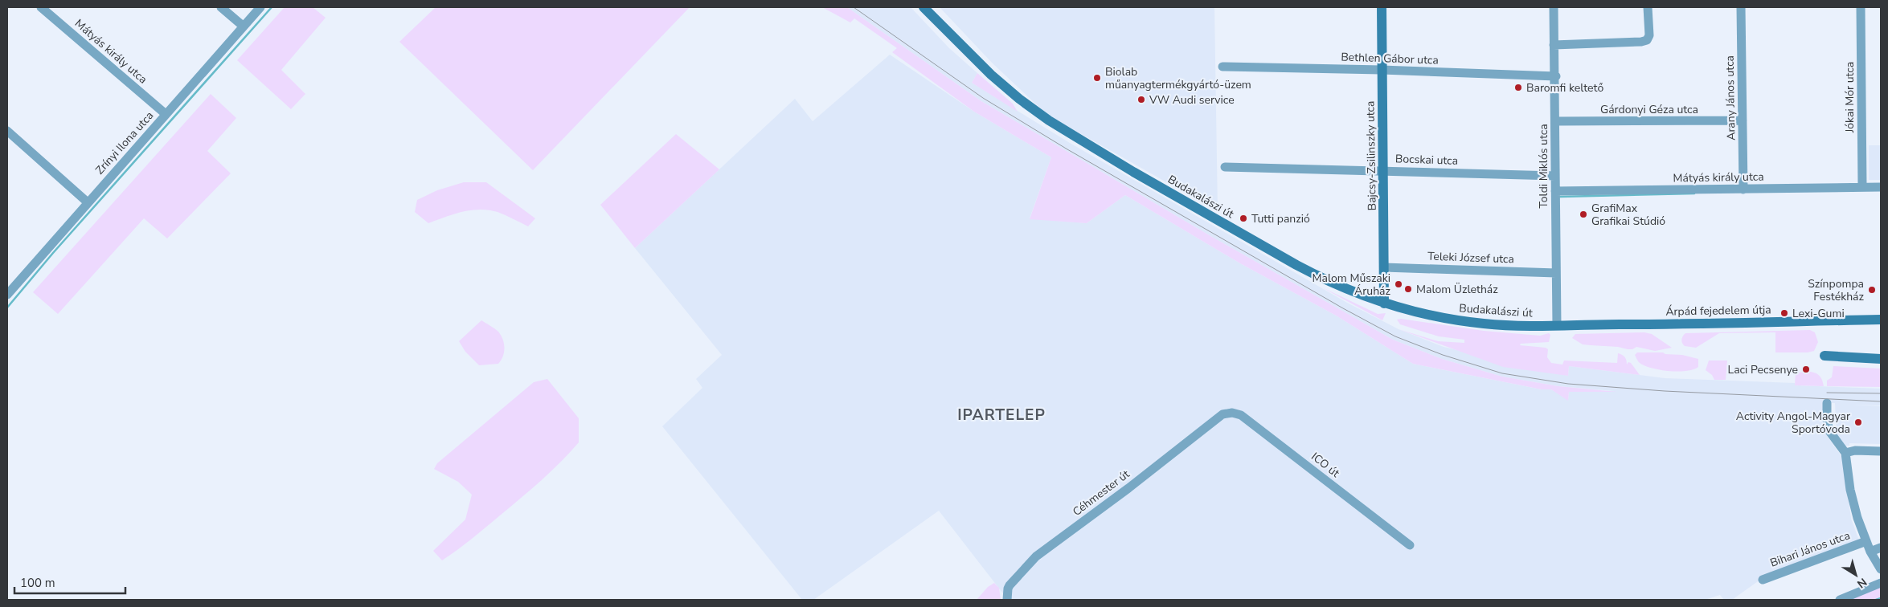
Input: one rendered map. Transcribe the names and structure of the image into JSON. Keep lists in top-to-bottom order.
{
  "streets": {
    "main road": ["Bajcsy-Zsilinszky utca", "Budakalászi út", "Árpád fejedelem útja"],
    "street": [
      "Mátyás király utca",
      "Bethlen Gábor utca",
      "Jókai Mór utca",
      "Arany János utca",
      "Gárdonyi Géza utca",
      "Zrínyi Ilona utca",
      "Bocskai utca",
      "Toldi Miklós utca",
      "Teleki József utca",
      "ICO út",
      "Céhmester út",
      "Bihari János utca"
    ]
  },
  "crossings": [
    ["Mátyás király utca", "Jókai Mór utca"],
    ["Mátyás király utca", "Arany János utca"],
    ["Mátyás király utca", "Zrínyi Ilona utca"],
    ["Mátyás király utca", "Toldi Miklós utca"],
    ["Bethlen Gábor utca", "Bajcsy-Zsilinszky utca"],
    ["Bethlen Gábor utca", "Toldi Miklós utca"],
    ["Arany János utca", "Gárdonyi Géza utca"],
    ["Gárdonyi Géza utca", "Toldi Miklós utca"],
    ["Bajcsy-Zsilinszky utca", "Bocskai utca"],
    ["Bajcsy-Zsilinszky utca", "Budakalászi út"],
    ["Bajcsy-Zsilinszky utca", "Teleki József utca"],
    ["Bocskai utca", "Toldi Miklós utca"],
    ["Toldi Miklós utca", "Budakalászi út"],
    ["Toldi Miklós utca", "Teleki József utca"],
    ["Toldi Miklós utca", "Árpád fejedelem útja"],
    ["Budakalászi út", "Árpád fejedelem útja"],
    ["ICO út", "Céhmester út"]
  ],
  "districts": ["IPARTELEP"],
  "places": [
    "Biolab műanyagtermékgyártó-üzem",
    "Baromfi keltető",
    "VW Audi service",
    "GrafiMax Grafikai Stúdió",
    "Tutti panzió",
    "Malom Műszaki Áruház",
    "Malom Üzletház",
    "Színpompa Festékház",
    "Lexi-Gumi",
    "Laci Pecsenye",
    "Activity Angol-Magyar Sportóvoda"
  ],
  "scale_bar": "100 m",
  "north": "bottom right"
}
